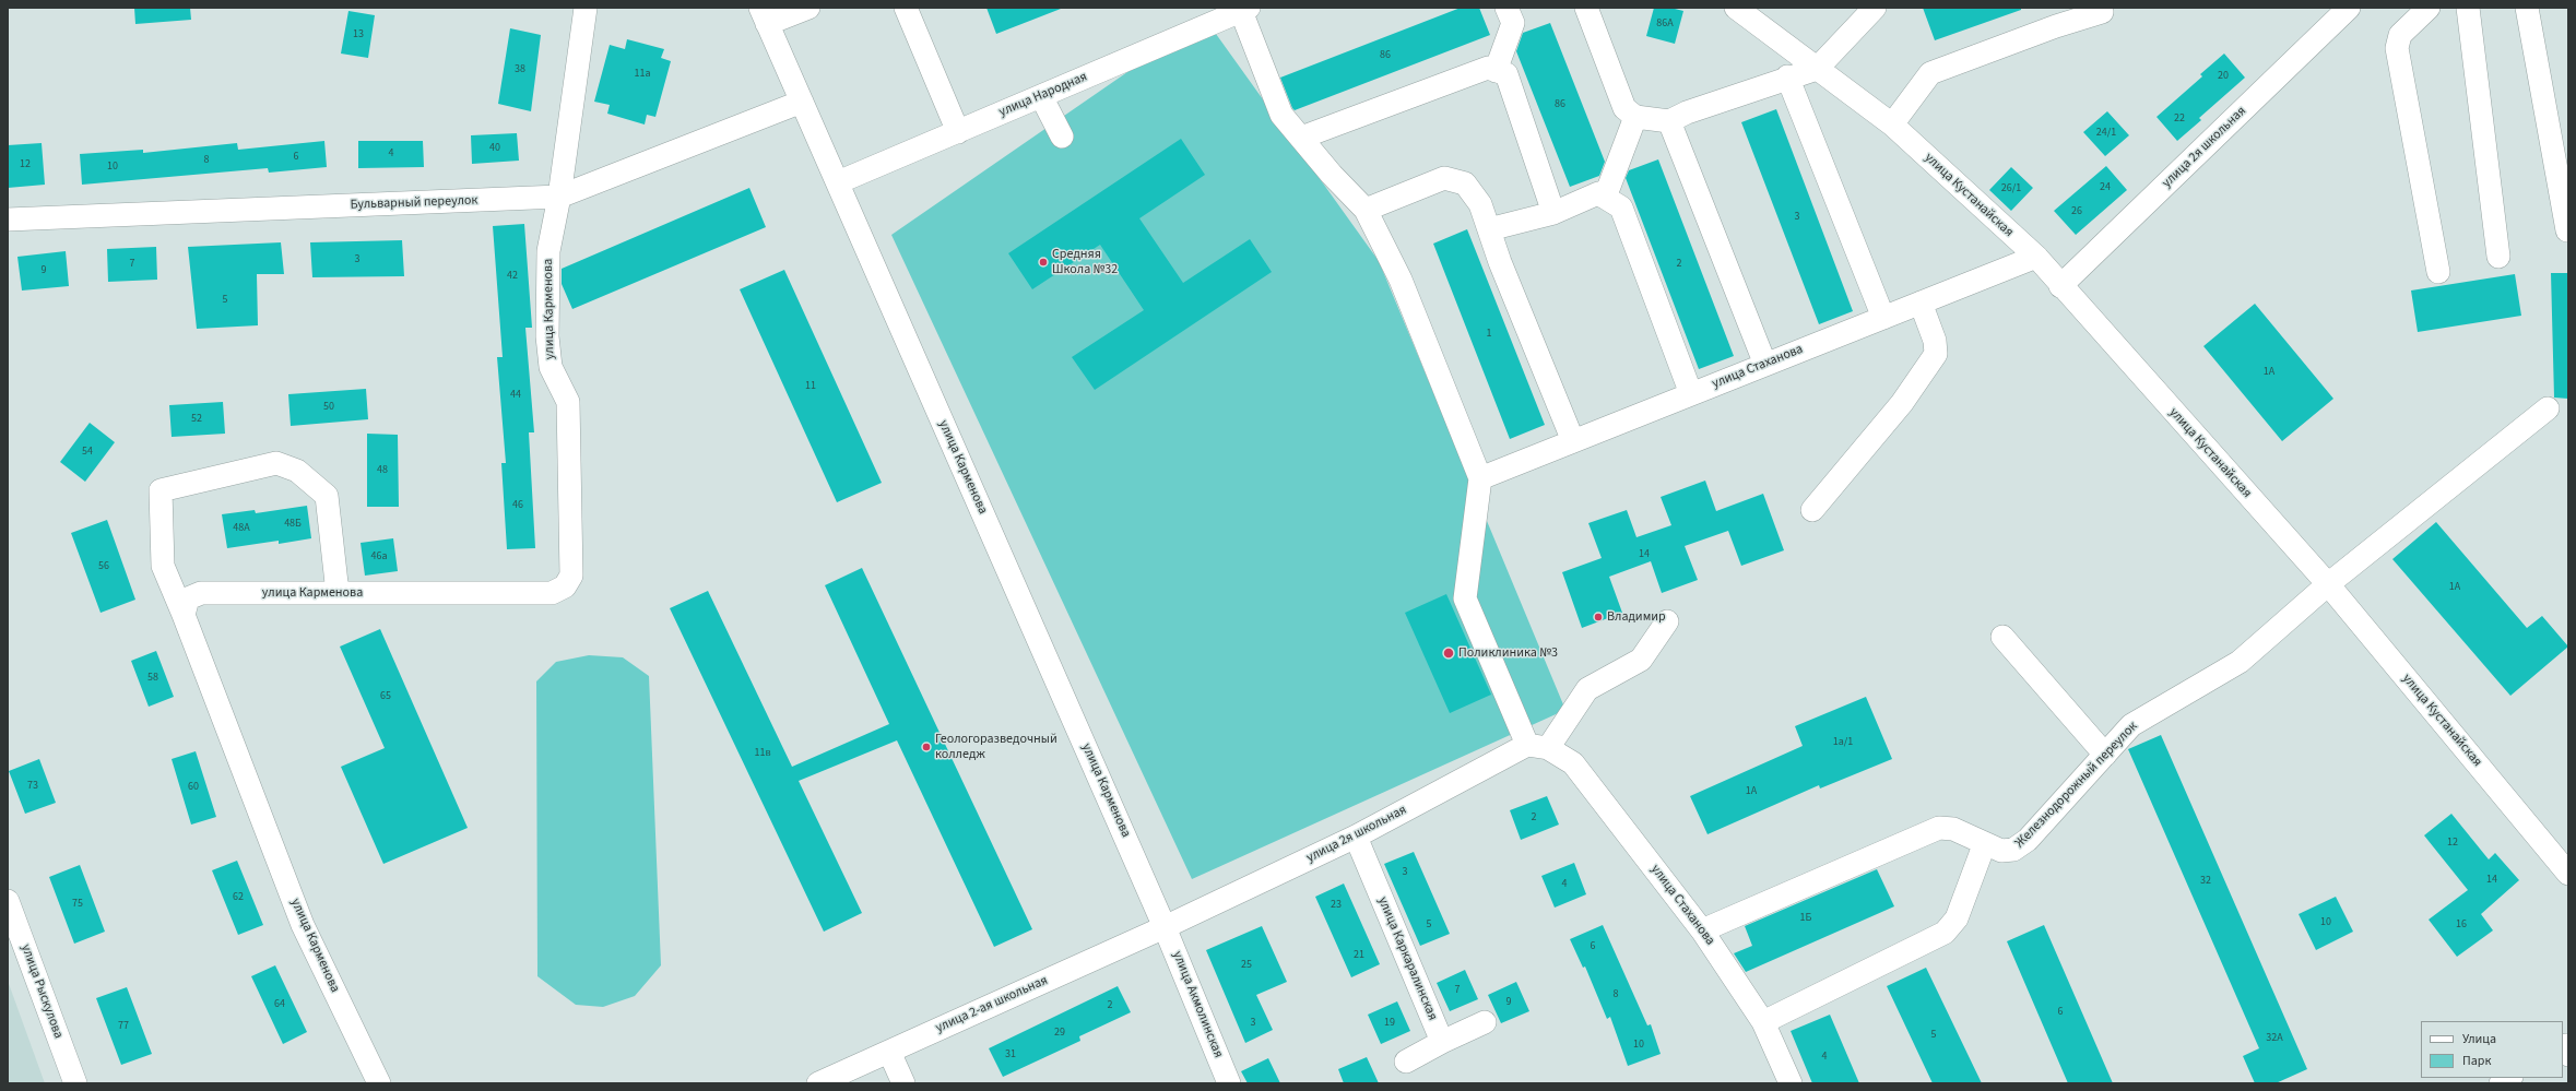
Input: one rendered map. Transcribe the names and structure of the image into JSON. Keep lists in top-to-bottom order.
{
  "streets": {
    "street": [
      "улица Народная",
      "улица 2я школьная",
      "улица Кустанайская",
      "Бульварный переулок",
      "улица Карменова",
      "улица Стаханова",
      "Железнодорожный переулок",
      "улица Каркаралинская",
      "улица Рыскулова",
      "улица 2-ая школьная",
      "улица Акмолинская"
    ]
  },
  "crossings": [
    ["улица Народная", "улица Карменова"],
    ["улица 2я школьная", "улица Кустанайская"],
    ["улица 2я школьная", "улица Карменова"],
    ["улица 2я школьная", "улица Стаханова"],
    ["улица 2я школьная", "улица Каркаралинская"],
    ["улица 2я школьная", "улица 2-ая школьная"],
    ["улица 2я школьная", "улица Акмолинская"],
    ["улица Кустанайская", "улица Стаханова"],
    ["улица Кустанайская", "Железнодорожный переулок"],
    ["Бульварный переулок", "улица Карменова"],
    ["улица Карменова", "улица 2-ая школьная"],
    ["улица Карменова", "улица Акмолинская"],
    ["улица Стаханова", "Железнодорожный переулок"],
    ["улица 2-ая школьная", "улица Акмолинская"]
  ],
  "places": [
    "Средняя Школа №32",
    "Владимир",
    "Поликлиника №3",
    "Геологоразведочный колледж"
  ],
  "house_numbers": [
    "86А",
    "13",
    "86",
    "38",
    "11а",
    "20",
    "86",
    "22",
    "24/1",
    "40",
    "4",
    "6",
    "8",
    "12",
    "10",
    "24",
    "26/1",
    "26",
    "3",
    "3",
    "7",
    "2",
    "9",
    "42",
    "5",
    "1",
    "1А",
    "11",
    "44",
    "50",
    "52",
    "54",
    "48",
    "46",
    "48Б",
    "48А",
    "14",
    "46а",
    "56",
    "1А",
    "58",
    "65",
    "1а/1",
    "11в",
    "73",
    "60",
    "1А",
    "2",
    "12",
    "3",
    "14",
    "32",
    "4",
    "62",
    "75",
    "23",
    "1Б",
    "10",
    "5",
    "16",
    "6",
    "21",
    "25",
    "7",
    "8",
    "9",
    "64",
    "2",
    "6",
    "3",
    "19",
    "77",
    "29",
    "5",
    "32А",
    "10",
    "31",
    "4"
  ],
  "legend": ["Улица", "Парк"]
}
